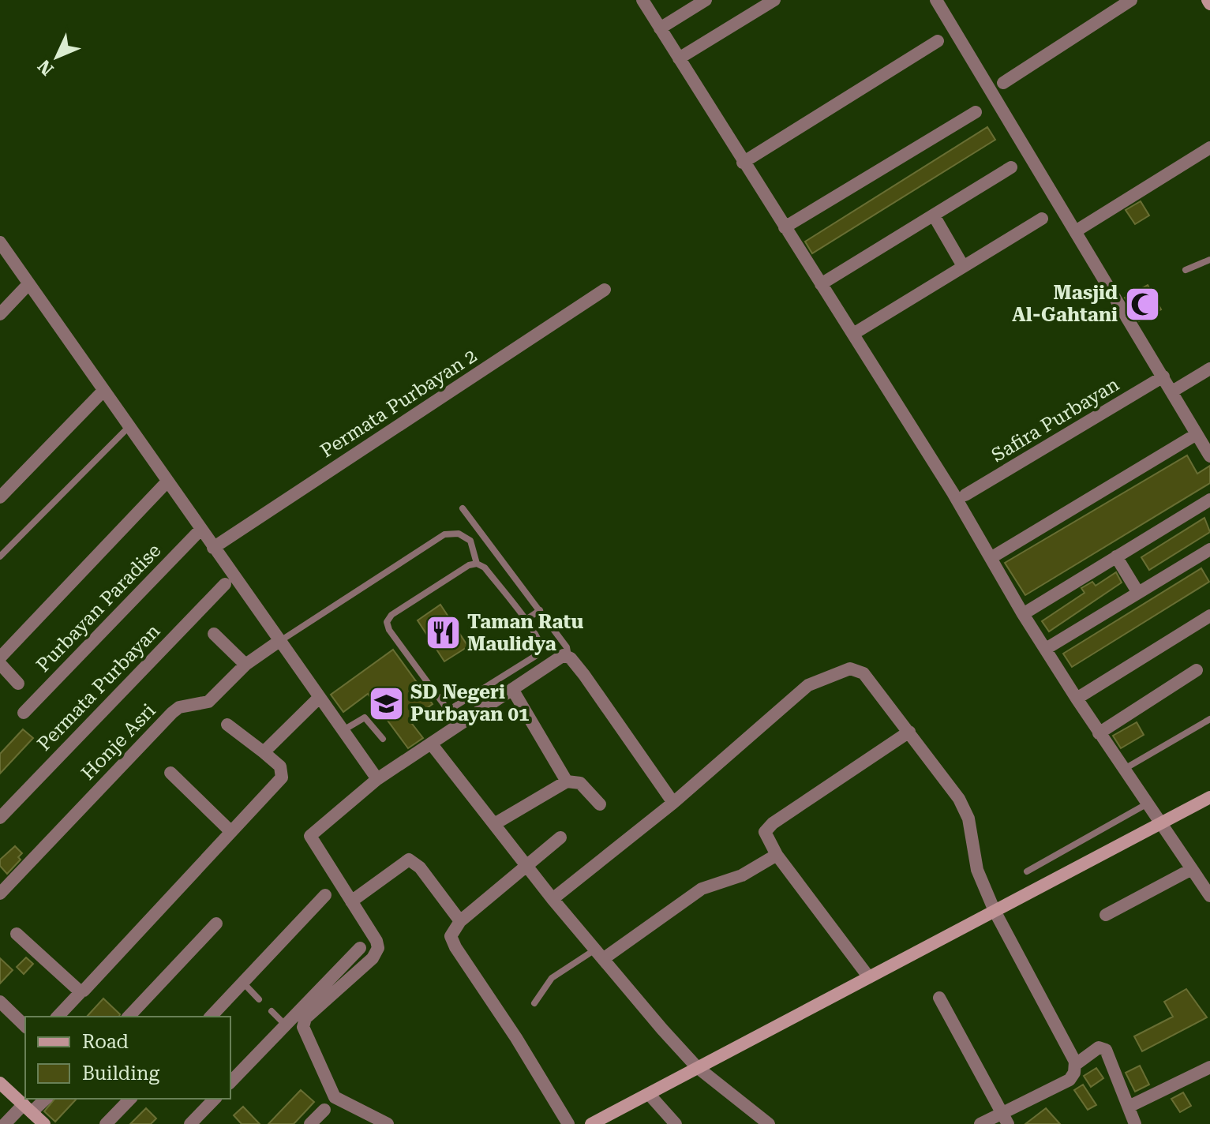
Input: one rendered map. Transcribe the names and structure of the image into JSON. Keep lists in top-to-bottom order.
{
  "streets": {
    "street": [
      "Permata Purbayan 2",
      "Safira Purbayan",
      "Purbayan Paradise",
      "Permata Purbayan",
      "Honje Asri"
    ]
  },
  "places": {
    "mosque": ["Masjid Al-Gahtani"],
    "restaurant": ["Taman Ratu Maulidya"],
    "school or university": ["SD Negeri Purbayan 01"]
  },
  "legend": ["Road", "Building"],
  "north": "bottom left"
}
